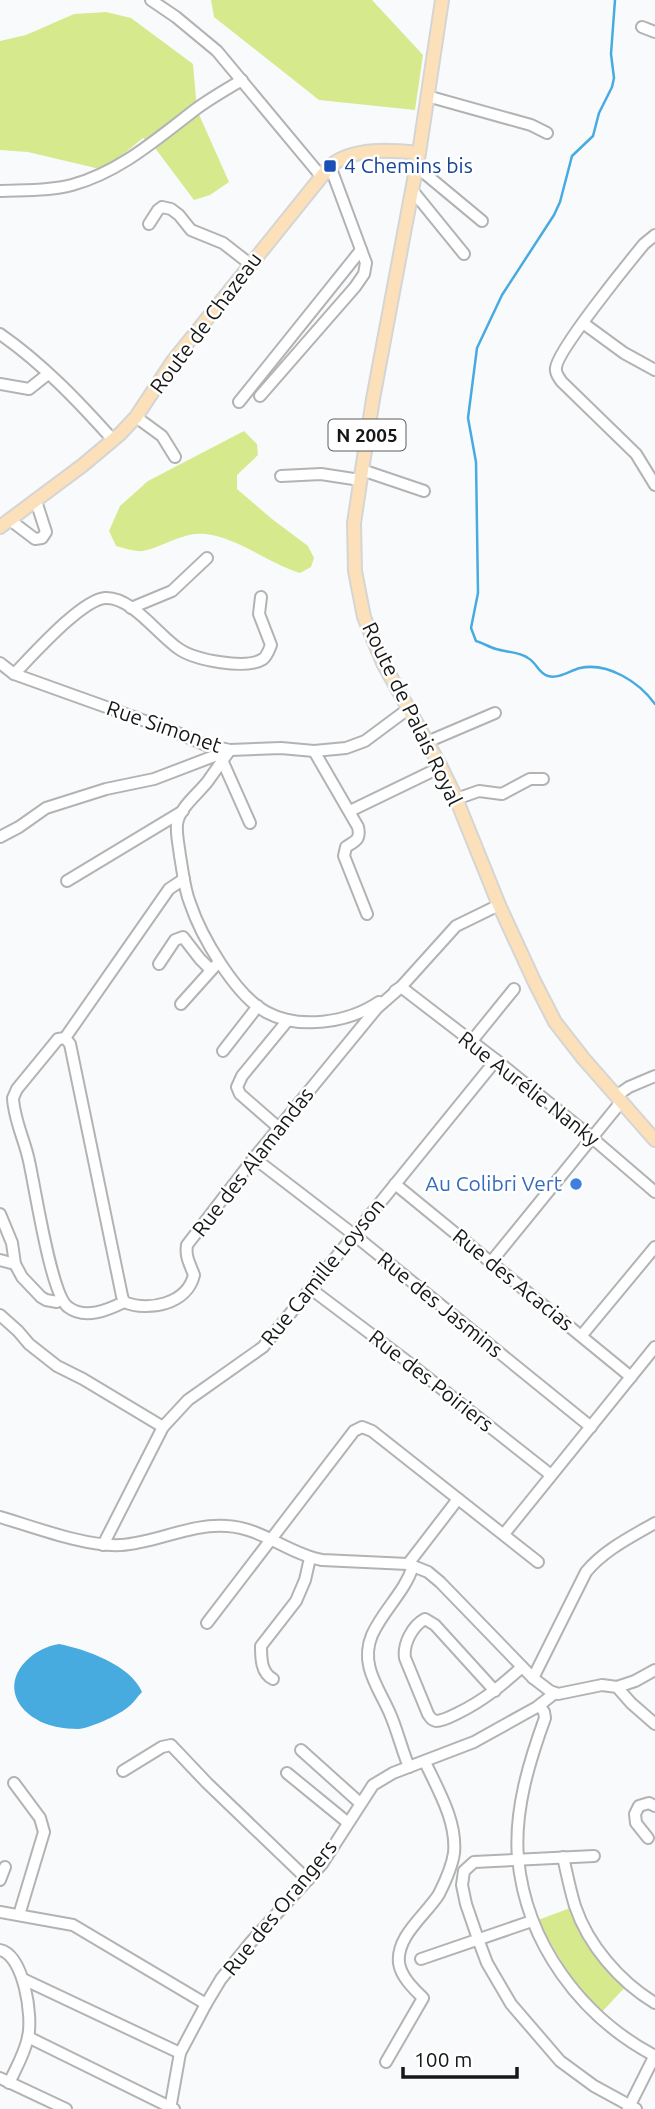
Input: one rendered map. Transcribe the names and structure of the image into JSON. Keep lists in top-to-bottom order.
{
  "streets": {
    "main road": ["Route de Chazeau", "N 2005", "Route de Palais Royal"],
    "street": [
      "Rue Simonet",
      "Rue Aurélie Nanky",
      "Rue des Alamandas",
      "Rue Camille Loyson",
      "Rue des Acacias",
      "Rue des Jasmins",
      "Rue des Poiriers",
      "Rue des Orangers"
    ]
  },
  "crossings": [
    ["Route de Chazeau", "N 2005"],
    ["Route de Chazeau", "Route de Palais Royal"],
    ["N 2005", "Route de Palais Royal"],
    ["Route de Palais Royal", "Rue Simonet"],
    ["Route de Palais Royal", "Rue des Alamandas"],
    ["Rue Aurélie Nanky", "Rue des Alamandas"],
    ["Rue Aurélie Nanky", "Rue Camille Loyson"],
    ["Rue des Alamandas", "Rue des Jasmins"],
    ["Rue Camille Loyson", "Rue des Acacias"],
    ["Rue Camille Loyson", "Rue des Jasmins"],
    ["Rue Camille Loyson", "Rue des Poiriers"]
  ],
  "places": {
    "transit": ["4 Chemins bis"],
    "other": ["Au Colibri Vert"]
  },
  "scale_bar": "100 m"
}
